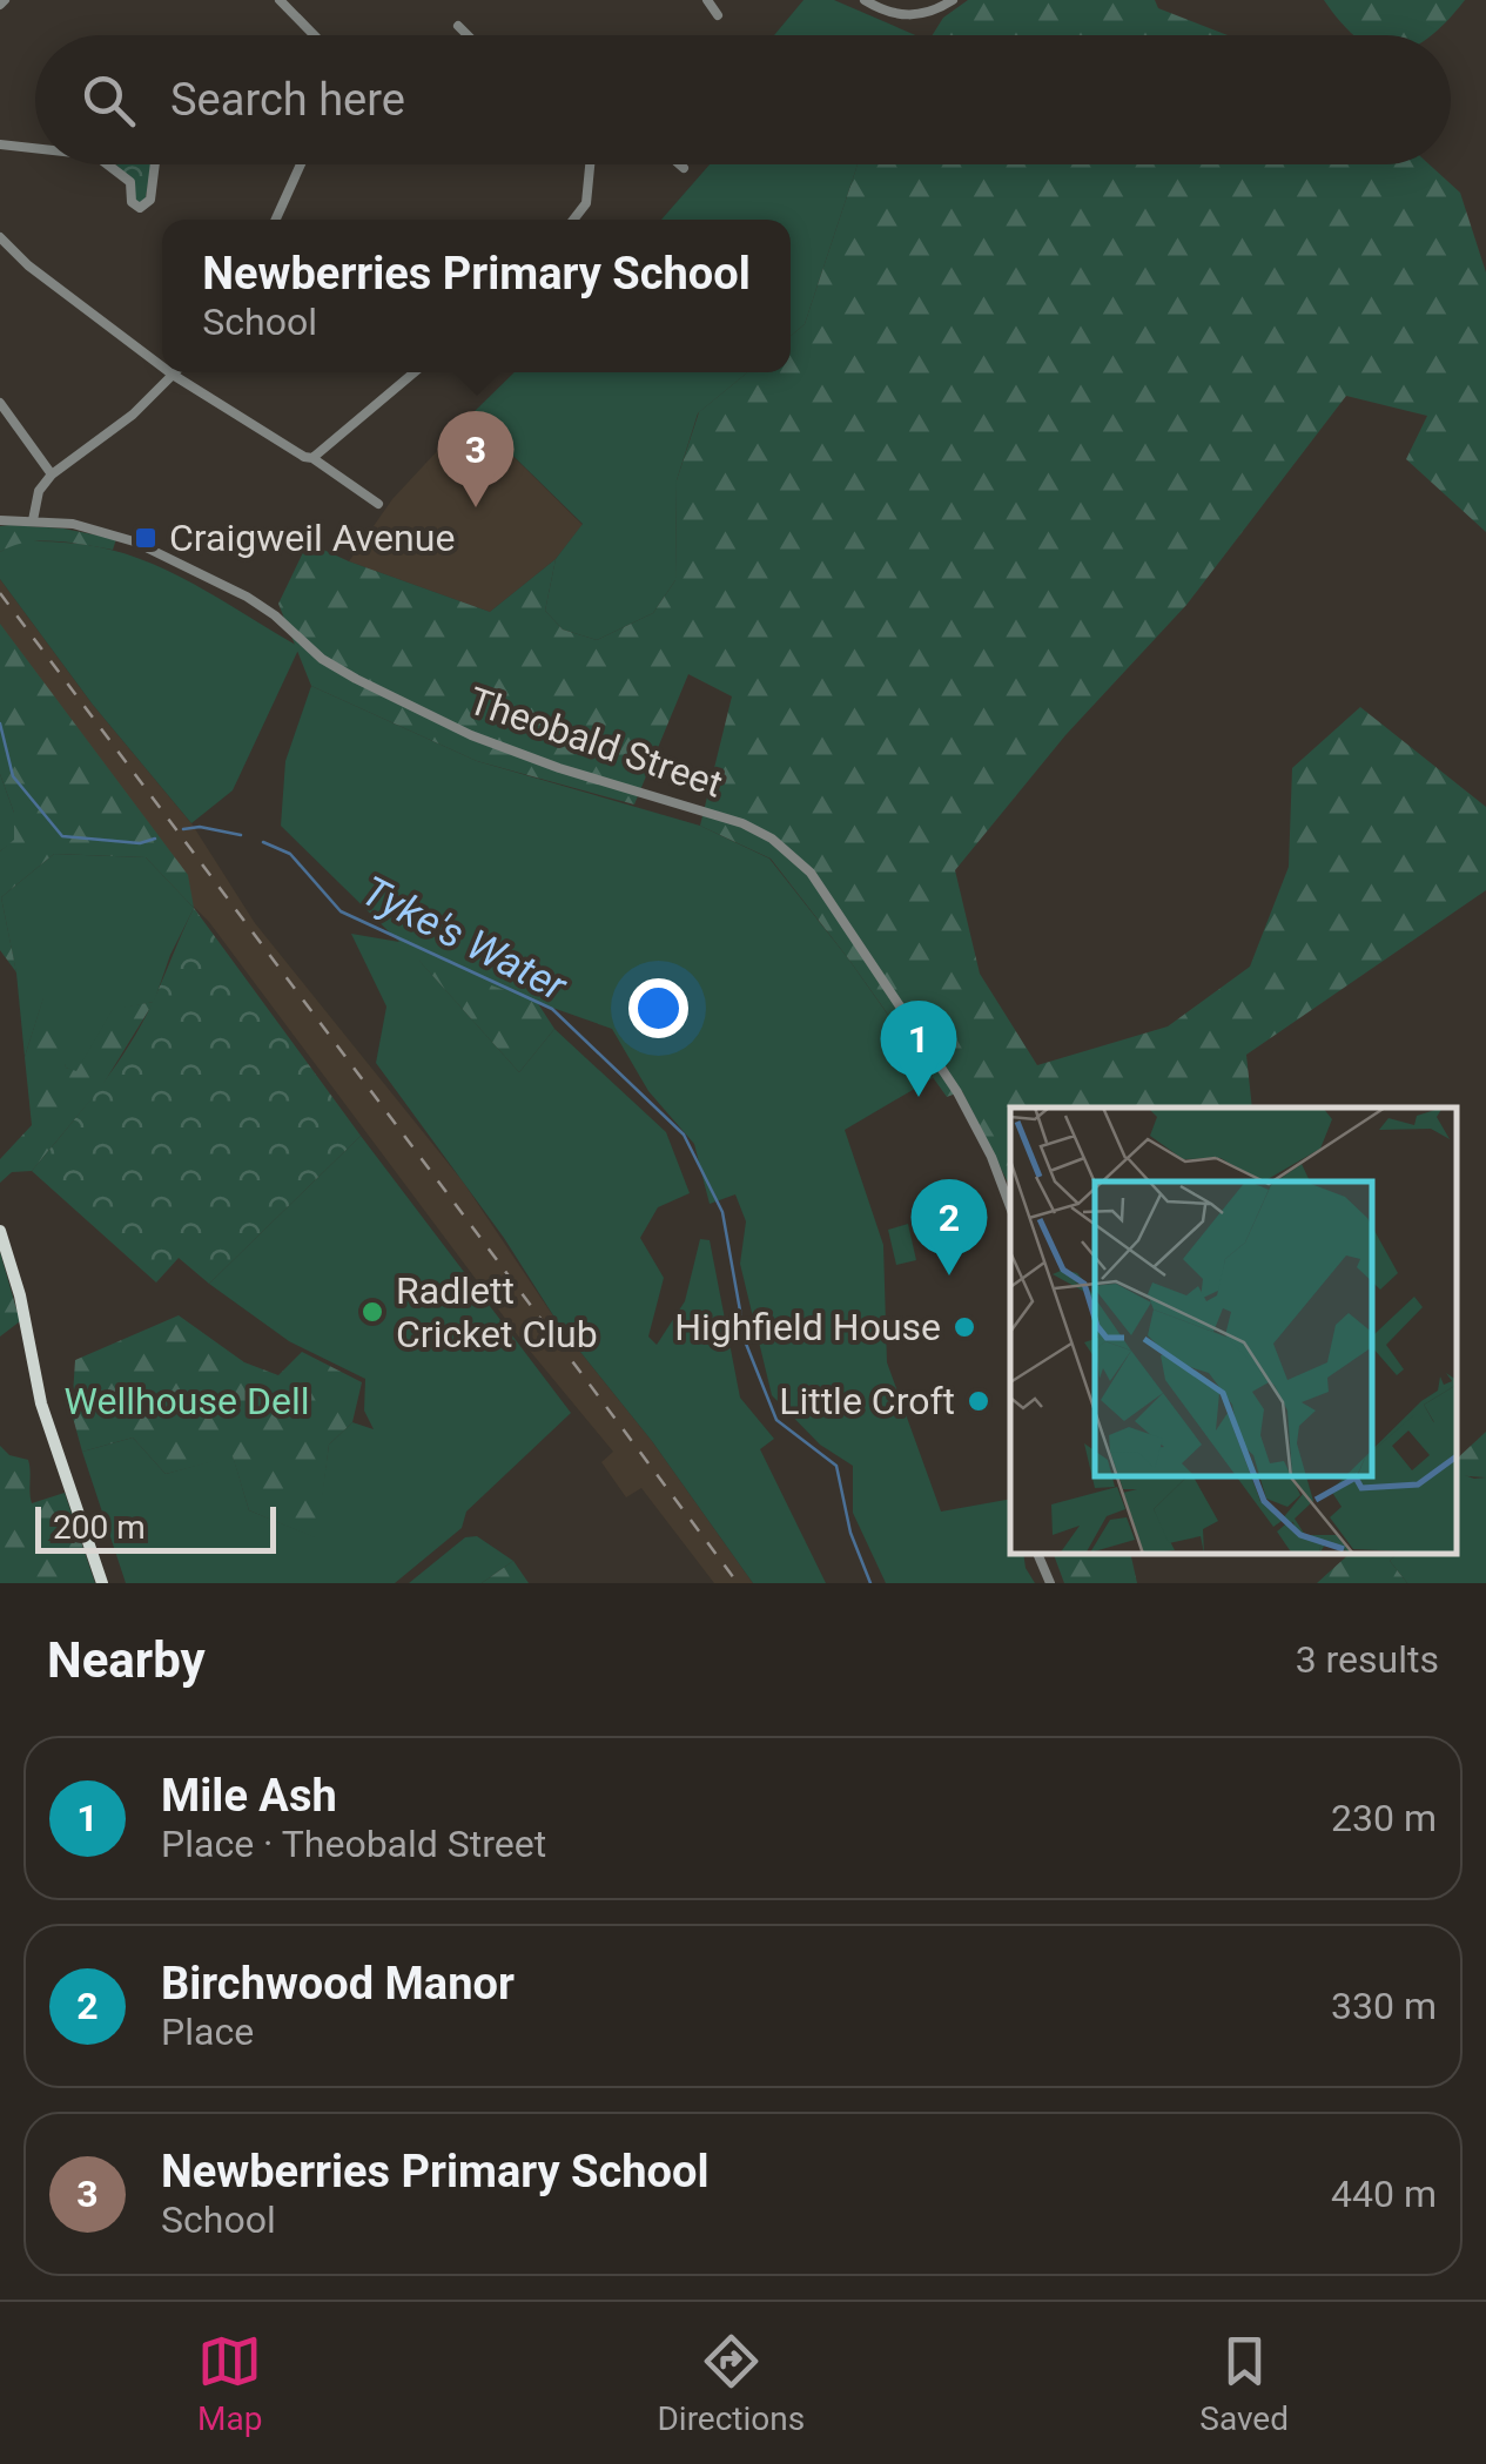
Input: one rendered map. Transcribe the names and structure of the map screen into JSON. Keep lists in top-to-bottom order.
{
  "streets": {
    "street": ["Theobald Street"]
  },
  "water": ["Tyke's Water"],
  "parks": ["Wellhouse Dell"],
  "places": {
    "transit": ["Craigweil Avenue"],
    "other": ["Radlett Cricket Club", "Highfield House", "Little Croft"]
  },
  "scale_bar": "200 m",
  "page": {
    "search": "Search here",
    "popup": ["Newberries Primary School", "School"],
    "pins": ["3", "1", "2"],
    "scale": "200 m",
    "heading": ["Nearby", "3 results"],
    "list": [
      {
        "mark": "1",
        "name": "Mile Ash",
        "note": "Place · Theobald Street",
        "value": "230 m"
      },
      {
        "mark": "2",
        "name": "Birchwood Manor",
        "note": "Place",
        "value": "330 m"
      },
      {
        "mark": "3",
        "name": "Newberries Primary School",
        "note": "School",
        "value": "440 m"
      }
    ],
    "nav": ["Map", "Directions", "Saved"]
  }
}
